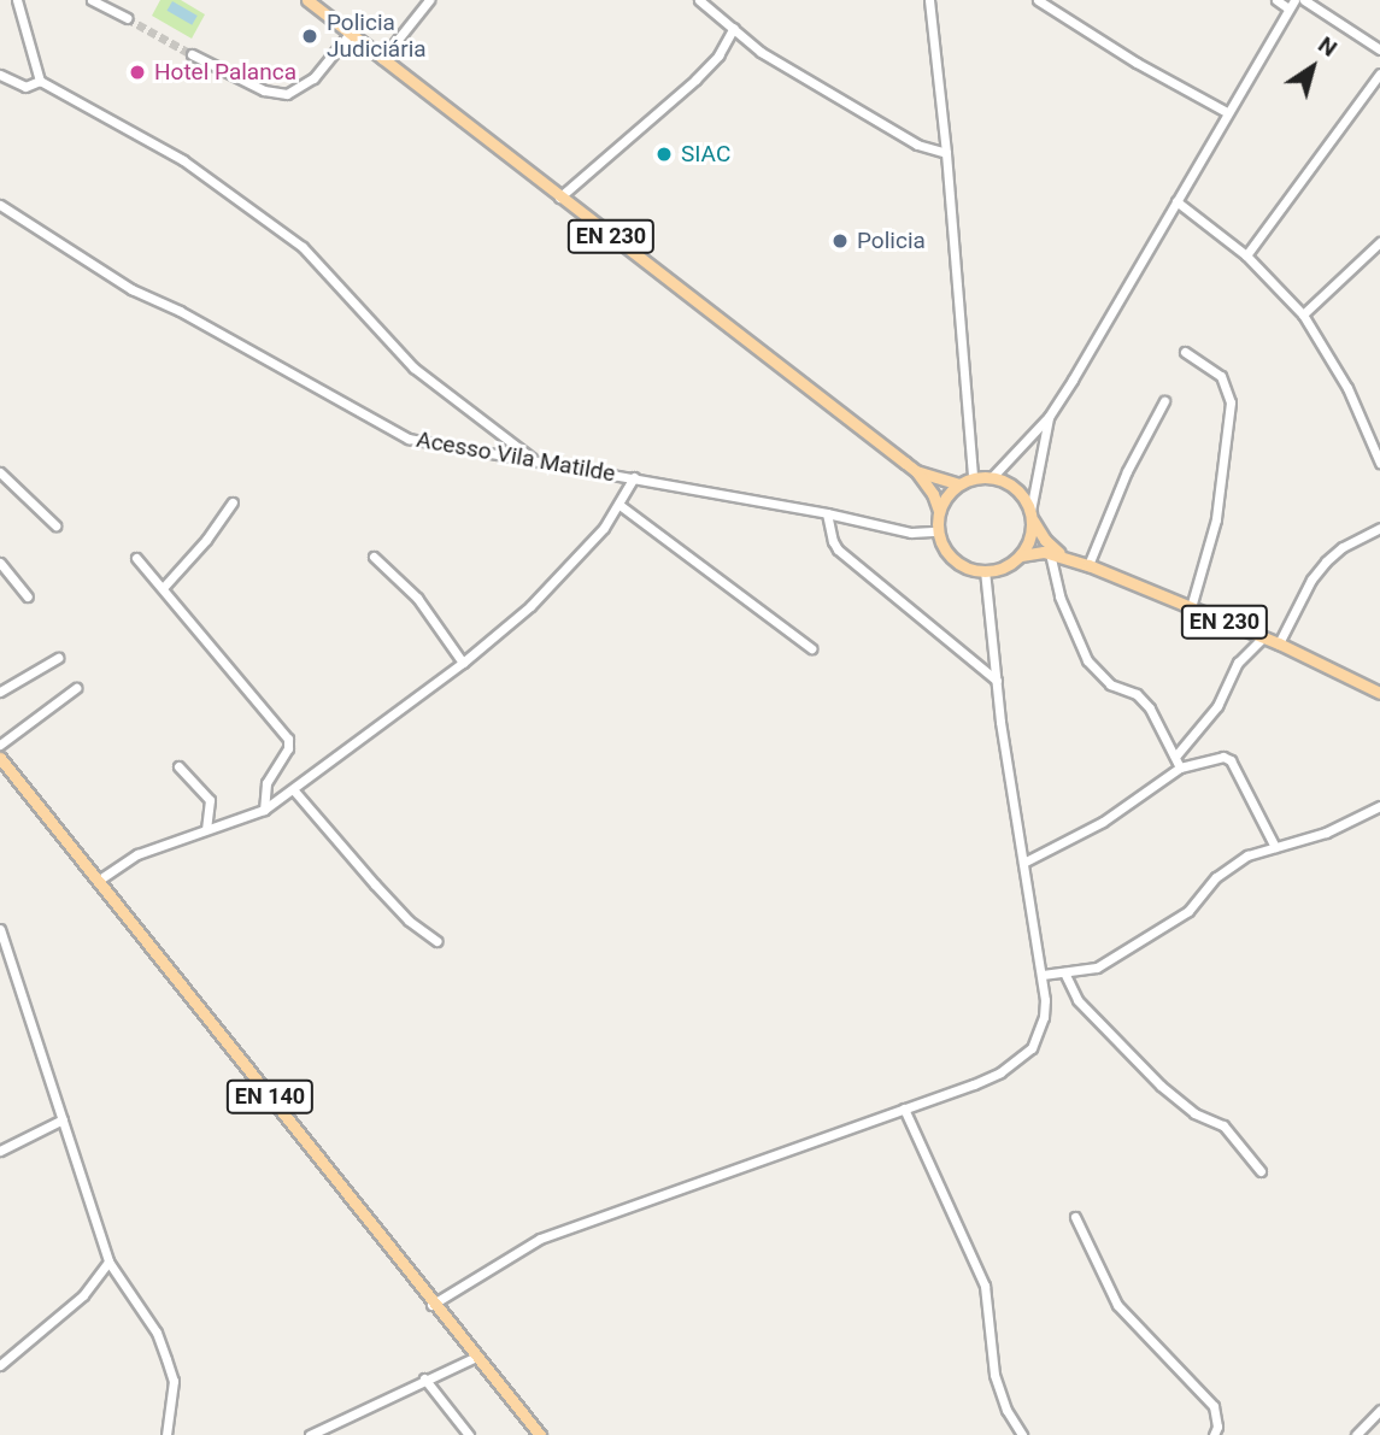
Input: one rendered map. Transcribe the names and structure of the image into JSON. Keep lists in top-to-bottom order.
{
  "streets": {
    "main road": ["EN 230", "EN 140"],
    "street": ["Acesso Vila Matilde"]
  },
  "crossings": [
    ["EN 230", "Acesso Vila Matilde"]
  ],
  "places": [
    "Policia Judiciária",
    "Hotel Palanca",
    "SIAC",
    "Policia"
  ],
  "north": "top right"
}
